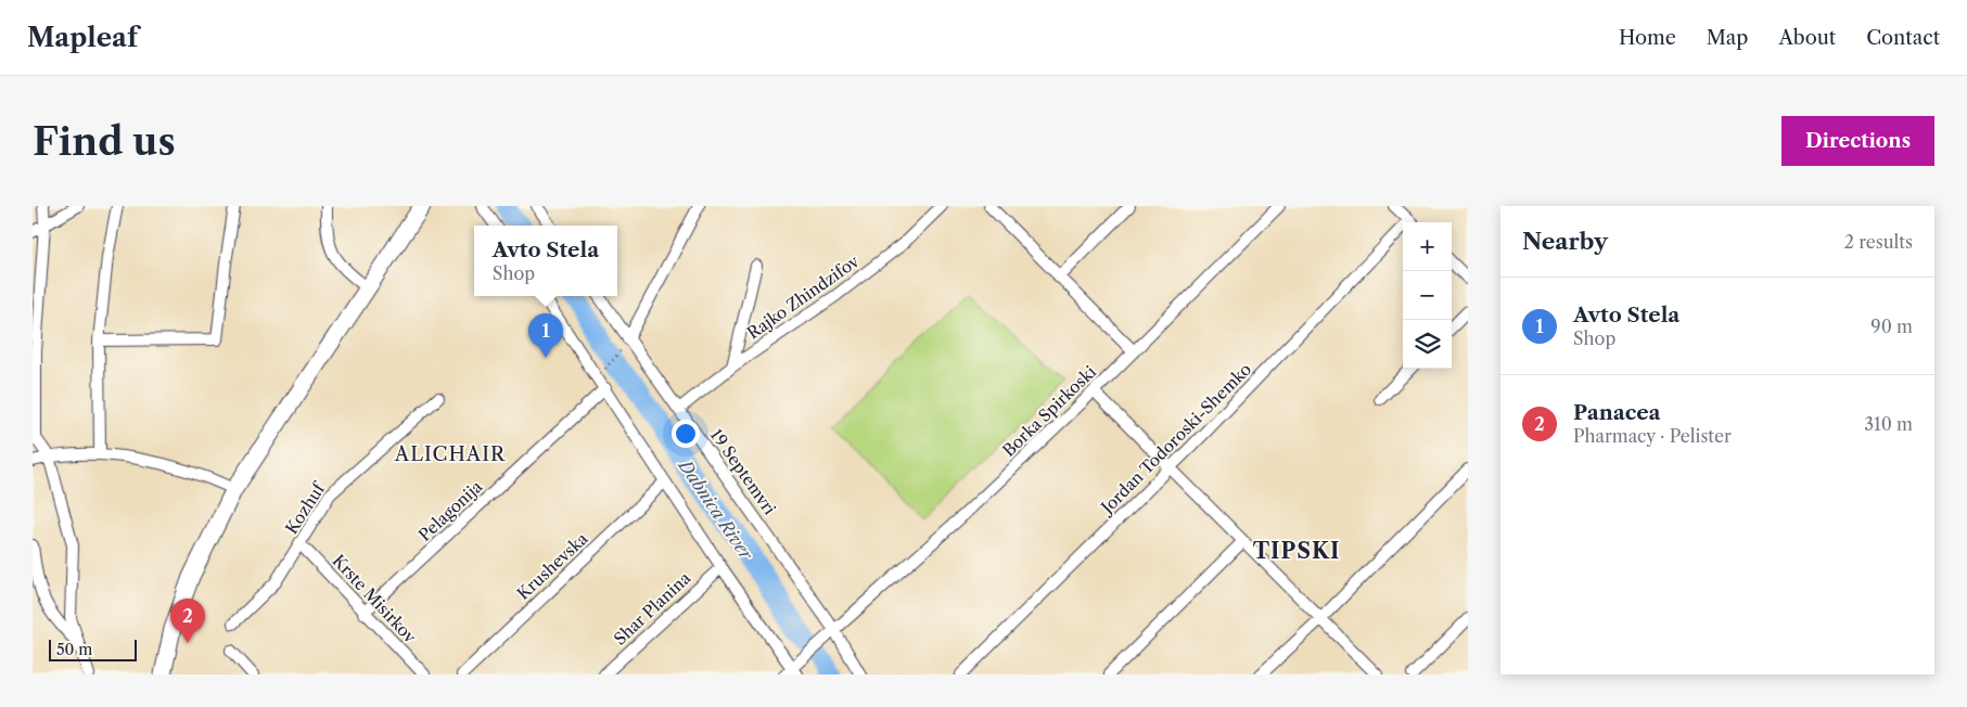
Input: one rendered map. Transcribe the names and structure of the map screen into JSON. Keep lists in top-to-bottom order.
{
  "streets": {
    "street": [
      "Rajko Zhindzifov",
      "Borka Spirkoski",
      "Jordan Todoroski-Shemko",
      "19 Septemvri",
      "Kozhuf",
      "Pelagonija",
      "Krushevska",
      "Krste Misirkov",
      "Shar Planina"
    ]
  },
  "crossings": [
    ["Rajko Zhindzifov", "19 Septemvri"],
    ["Borka Spirkoski", "19 Septemvri"],
    ["Kozhuf", "Krste Misirkov"],
    ["Pelagonija", "Krste Misirkov"]
  ],
  "districts": ["ALICHAIR", "TIPSKI"],
  "water": ["Dabnica River"],
  "scale_bar": "50 m",
  "page": {
    "header": "Mapleaf",
    "nav": [
      "Home",
      "Map",
      "About",
      "Contact"
    ],
    "buttons": "Directions",
    "title": "Find us",
    "heading": ["Nearby", "2 results"],
    "map_buttons": ["+", "−"],
    "popup": ["Avto Stela", "Shop"],
    "list": [
      {
        "mark": "1",
        "name": "Avto Stela",
        "note": "Shop",
        "value": "90 m"
      },
      {
        "mark": "2",
        "name": "Panacea",
        "note": "Pharmacy · Pelister",
        "value": "310 m"
      }
    ],
    "pins": ["1", "2"],
    "scale": "50 m"
  }
}
